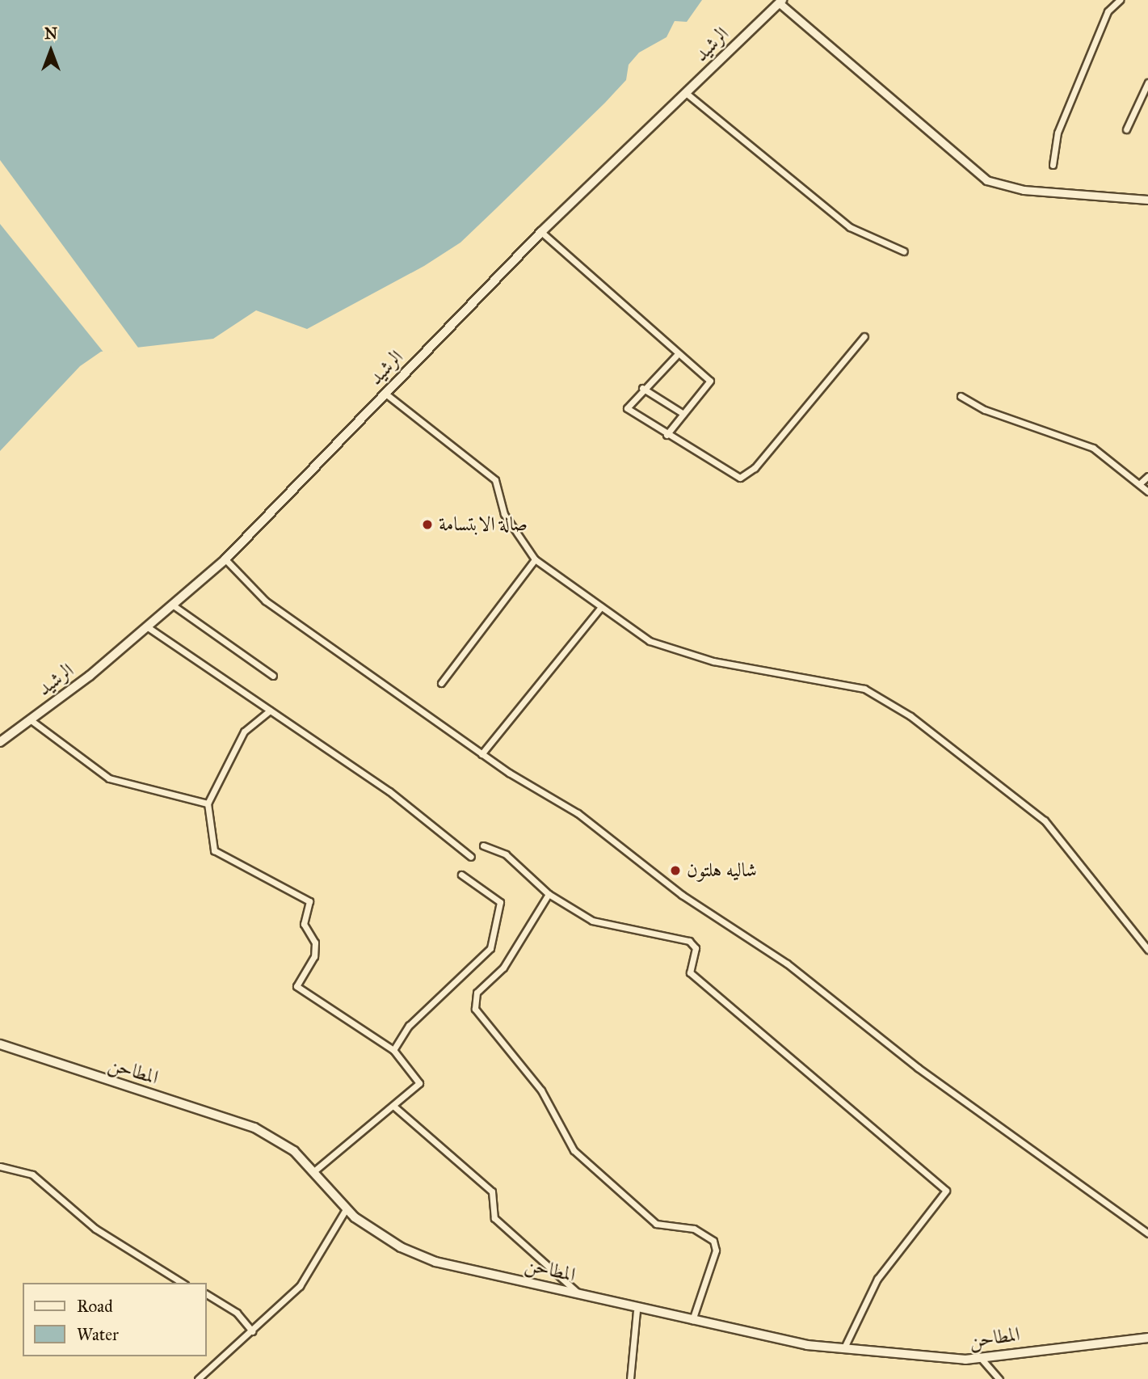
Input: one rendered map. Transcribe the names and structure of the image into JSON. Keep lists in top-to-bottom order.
{
  "streets": {
    "main road": ["الرشيد", "المطاحن"]
  },
  "places": ["صالة الابتسامة", "شاليه هلتون"],
  "legend": ["Road", "Water"],
  "north": "top"
}
